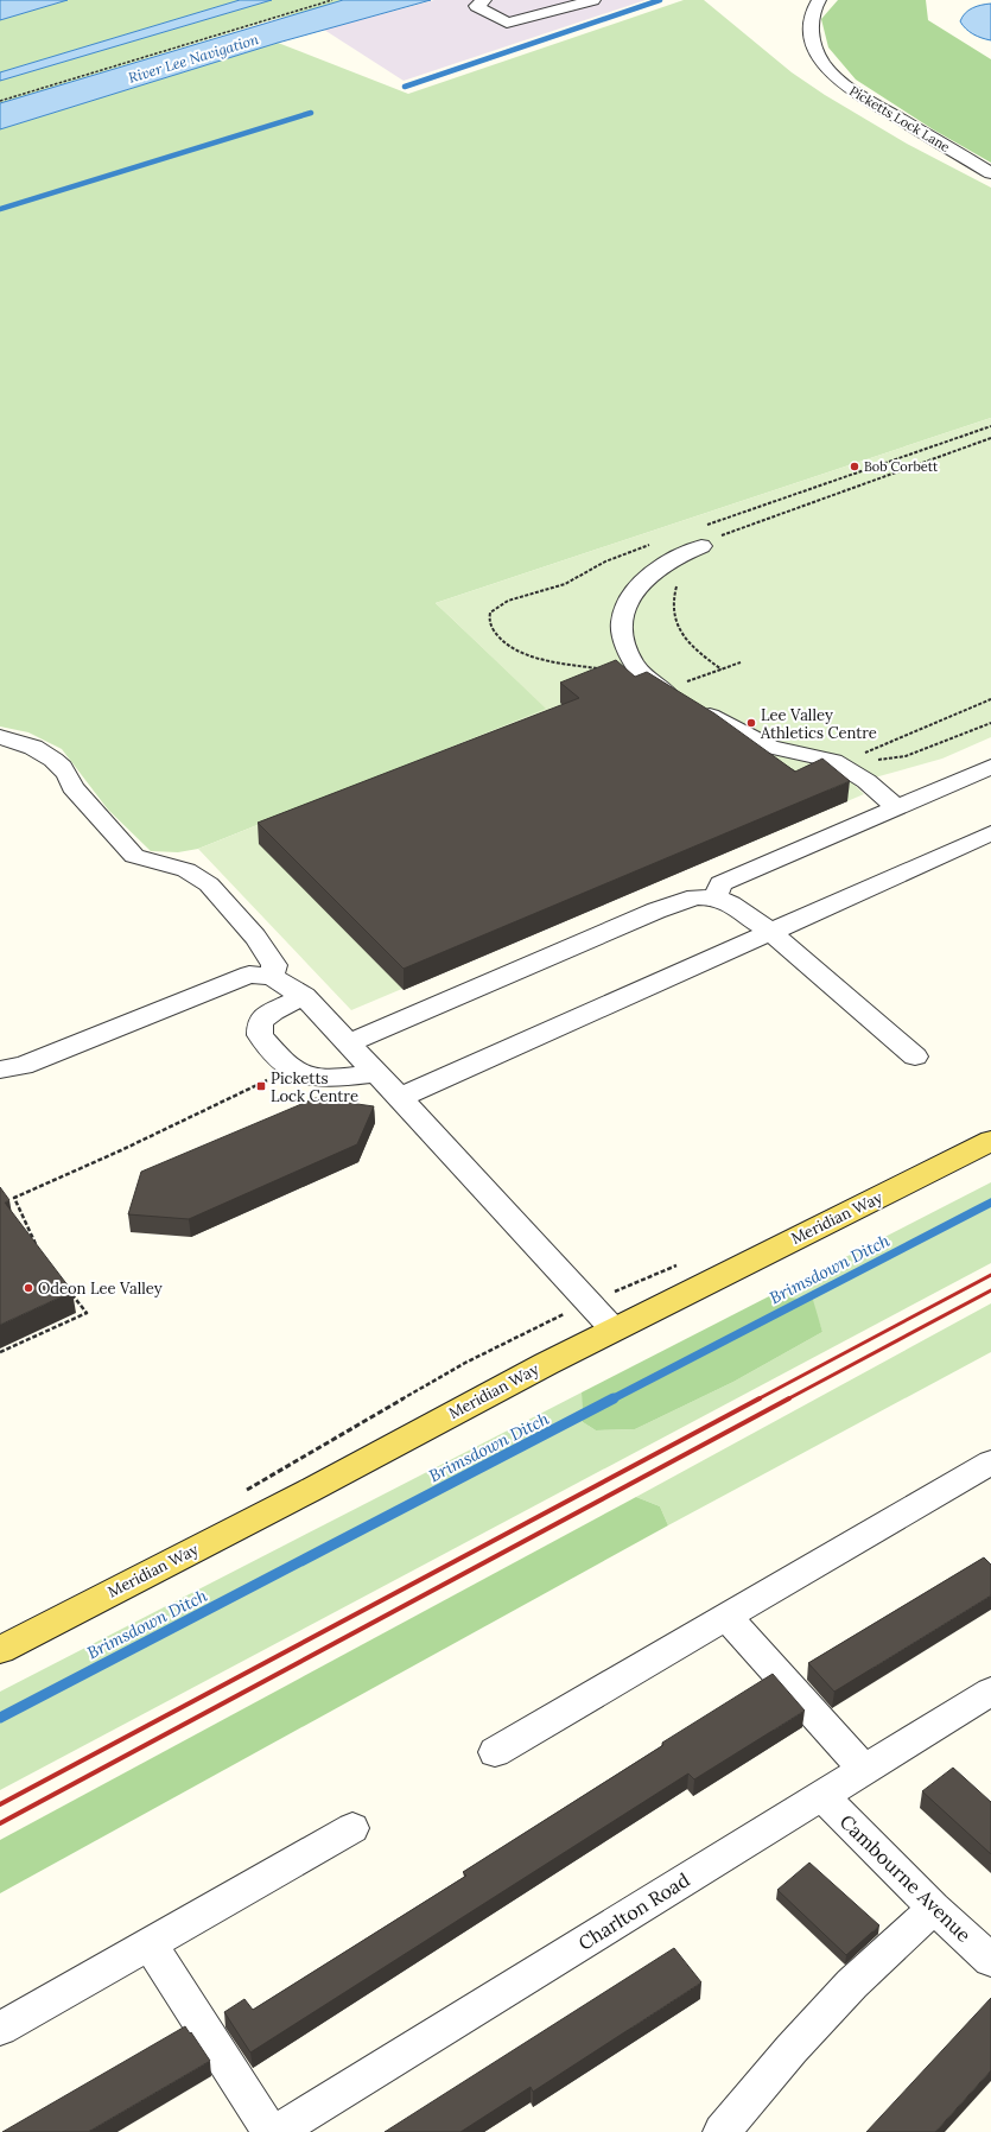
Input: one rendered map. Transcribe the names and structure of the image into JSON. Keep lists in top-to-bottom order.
{
  "streets": {
    "main road": ["Meridian Way"],
    "street": ["Picketts Lock Lane", "Cambourne Avenue", "Charlton Road"]
  },
  "crossings": [
    ["Cambourne Avenue", "Charlton Road"]
  ],
  "water": ["River Lee Navigation", "Brimsdown Ditch"],
  "places": {
    "other": ["Bob Corbett", "Lee Valley Athletics Centre", "Odeon Lee Valley"],
    "transit": ["Picketts Lock Centre"]
  }
}
